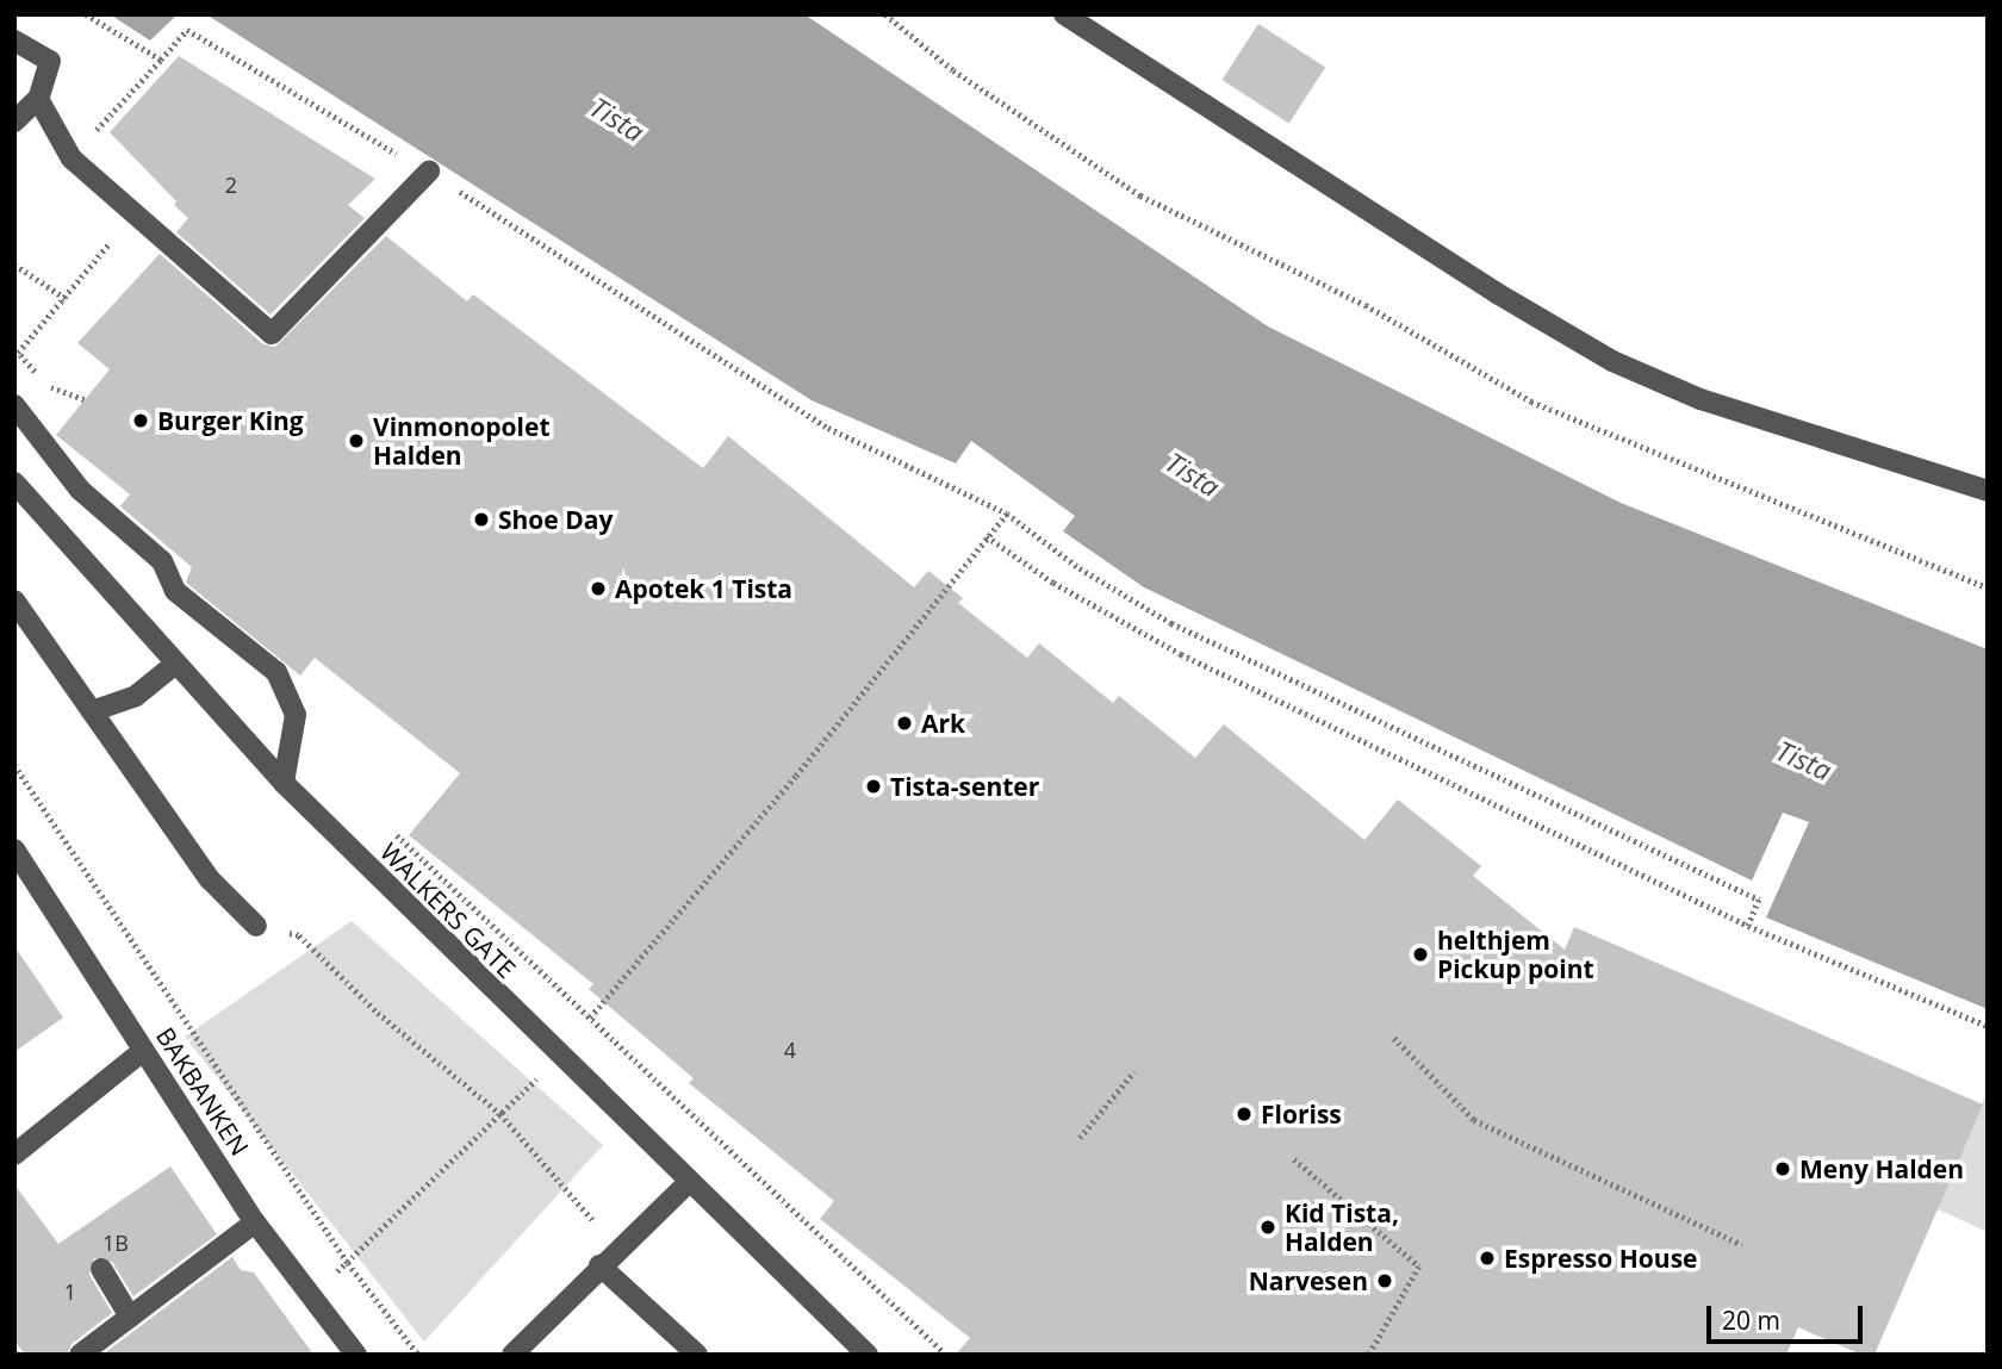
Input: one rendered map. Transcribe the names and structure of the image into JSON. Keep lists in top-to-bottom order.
{
  "streets": {
    "street": ["WALKERS GATE", "BAKBANKEN"]
  },
  "water": ["Tista"],
  "places": [
    "Burger King",
    "Vinmonopolet Halden",
    "Shoe Day",
    "Apotek 1 Tista",
    "Ark",
    "Tista-senter",
    "helthjem Pickup point",
    "Floriss",
    "Meny Halden",
    "Kid Tista, Halden",
    "Espresso House",
    "Narvesen"
  ],
  "house_numbers": [
    "2",
    "4",
    "1B",
    "1"
  ],
  "scale_bar": "20 m"
}
